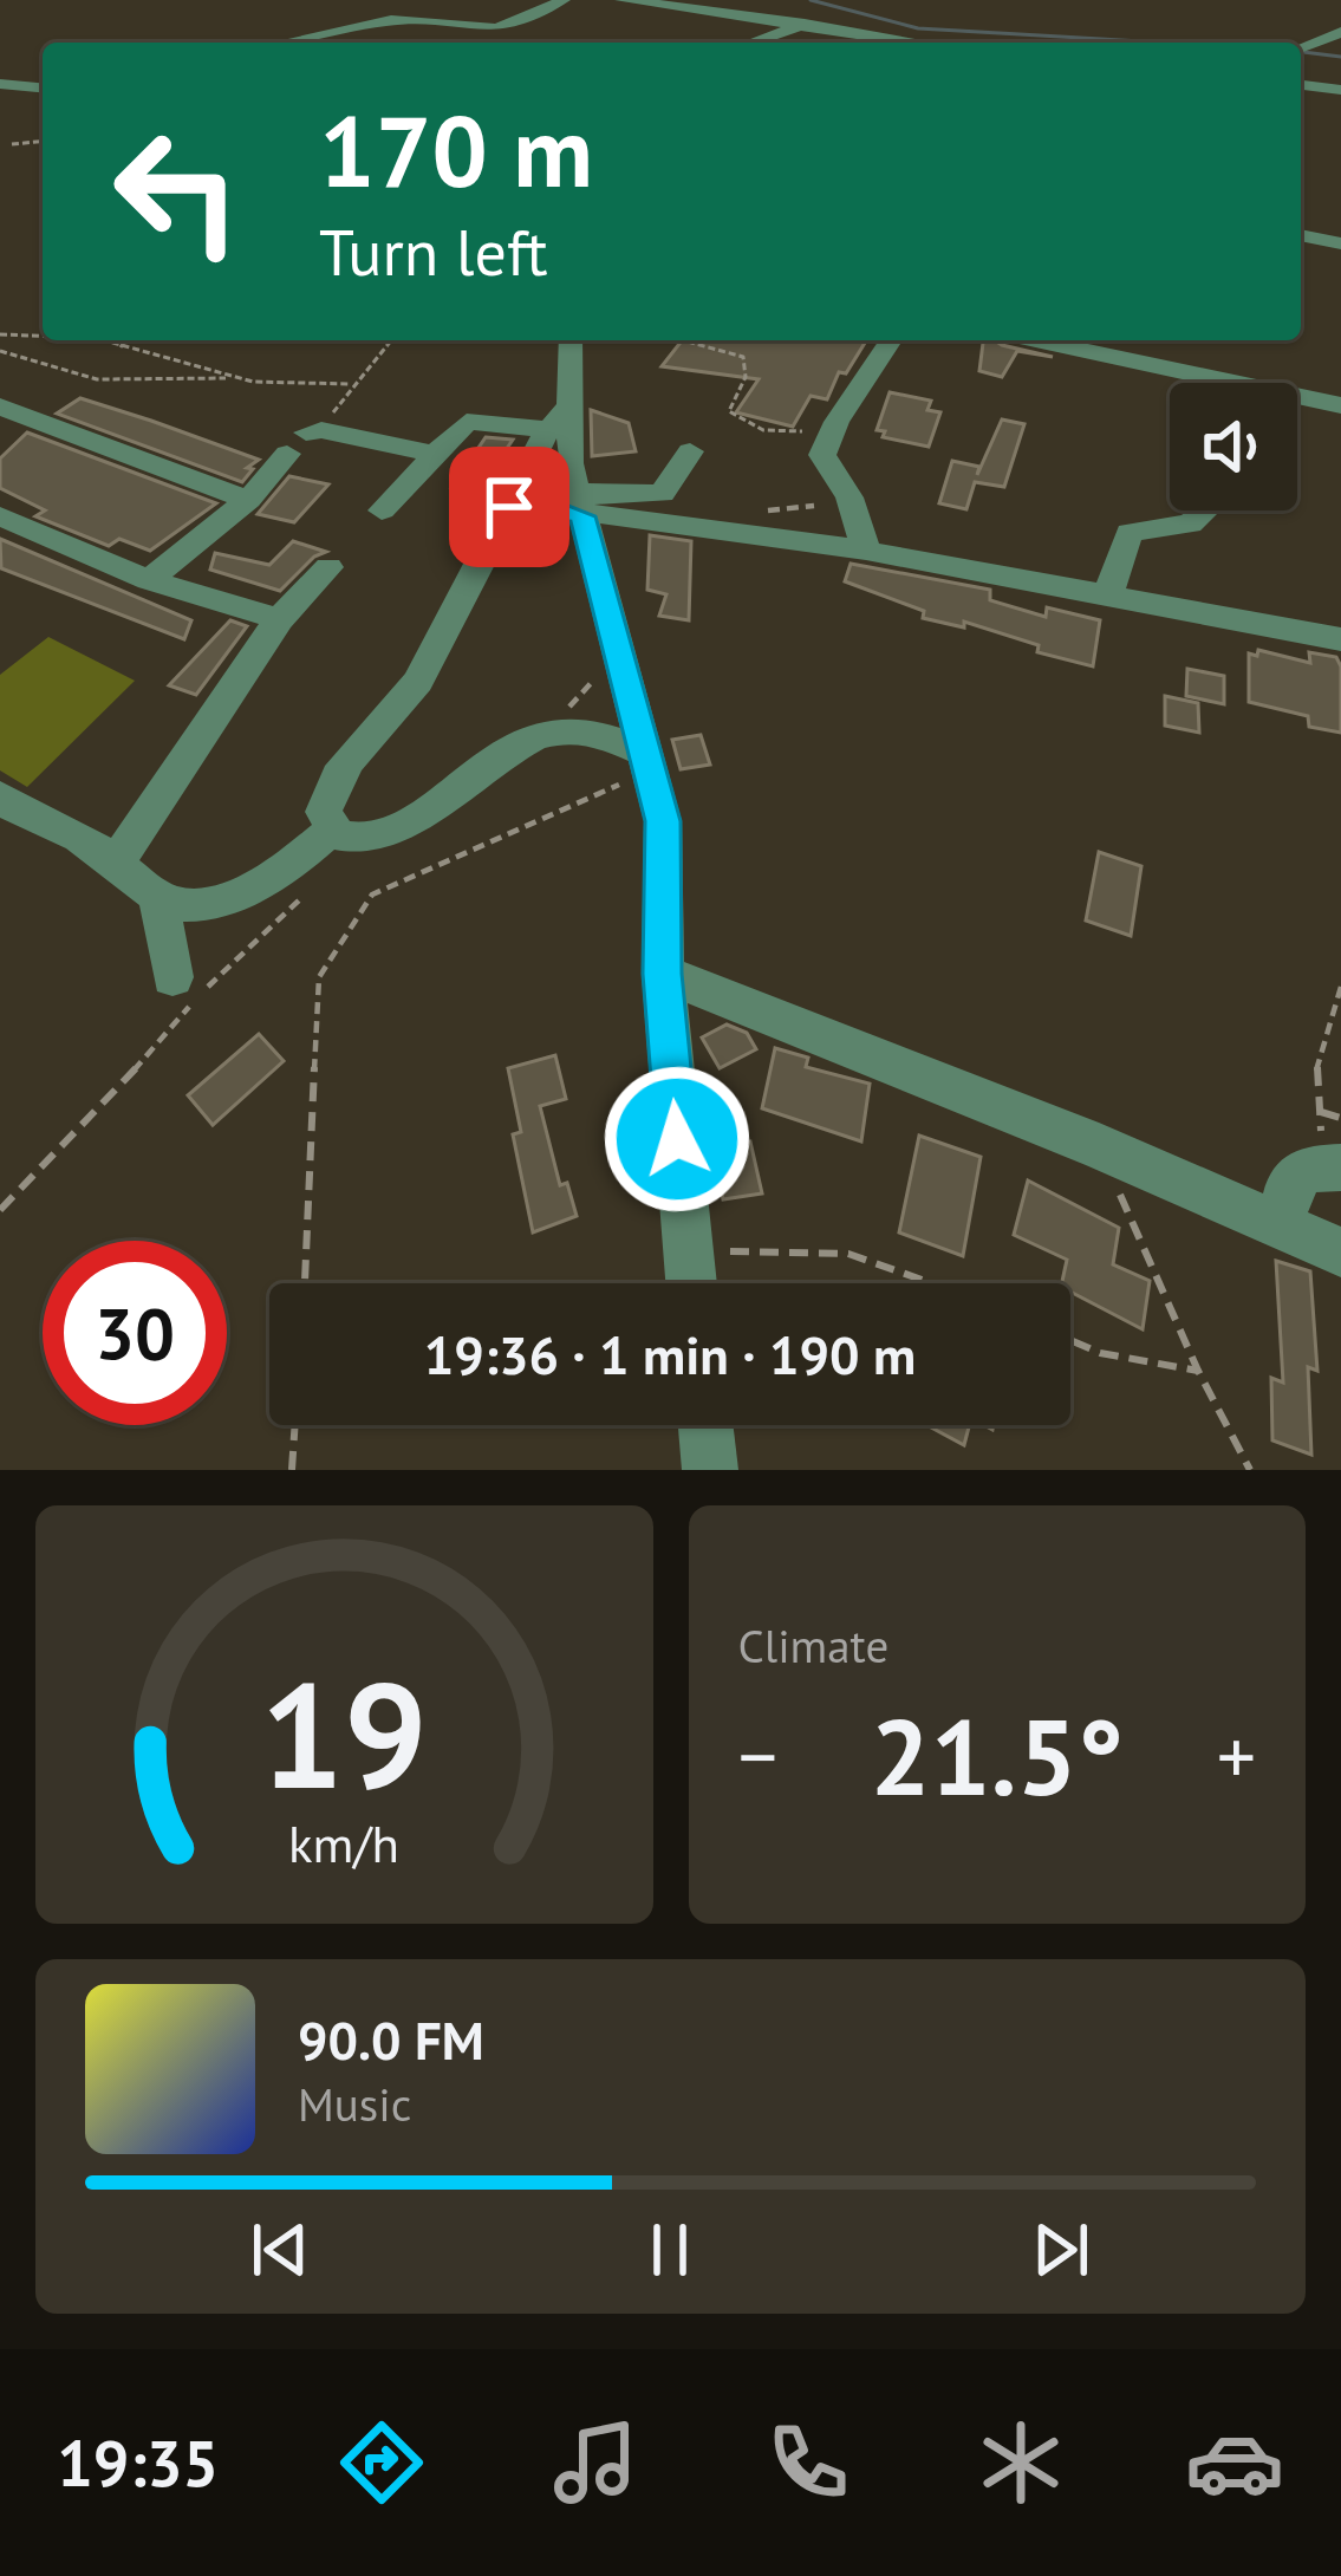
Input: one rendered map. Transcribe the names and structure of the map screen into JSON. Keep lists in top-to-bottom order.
{
  "page": {
    "turn": ["170 m", "Turn left"],
    "limit": "30",
    "trip": "19:36 · 1 min · 190 m",
    "tile": "Climate",
    "heat": ["−", "21.5°", "+"],
    "song": ["90.0 FM", "Music"],
    "tabs": "19:35",
    "gauge": ["19", "km/h"]
  }
}
